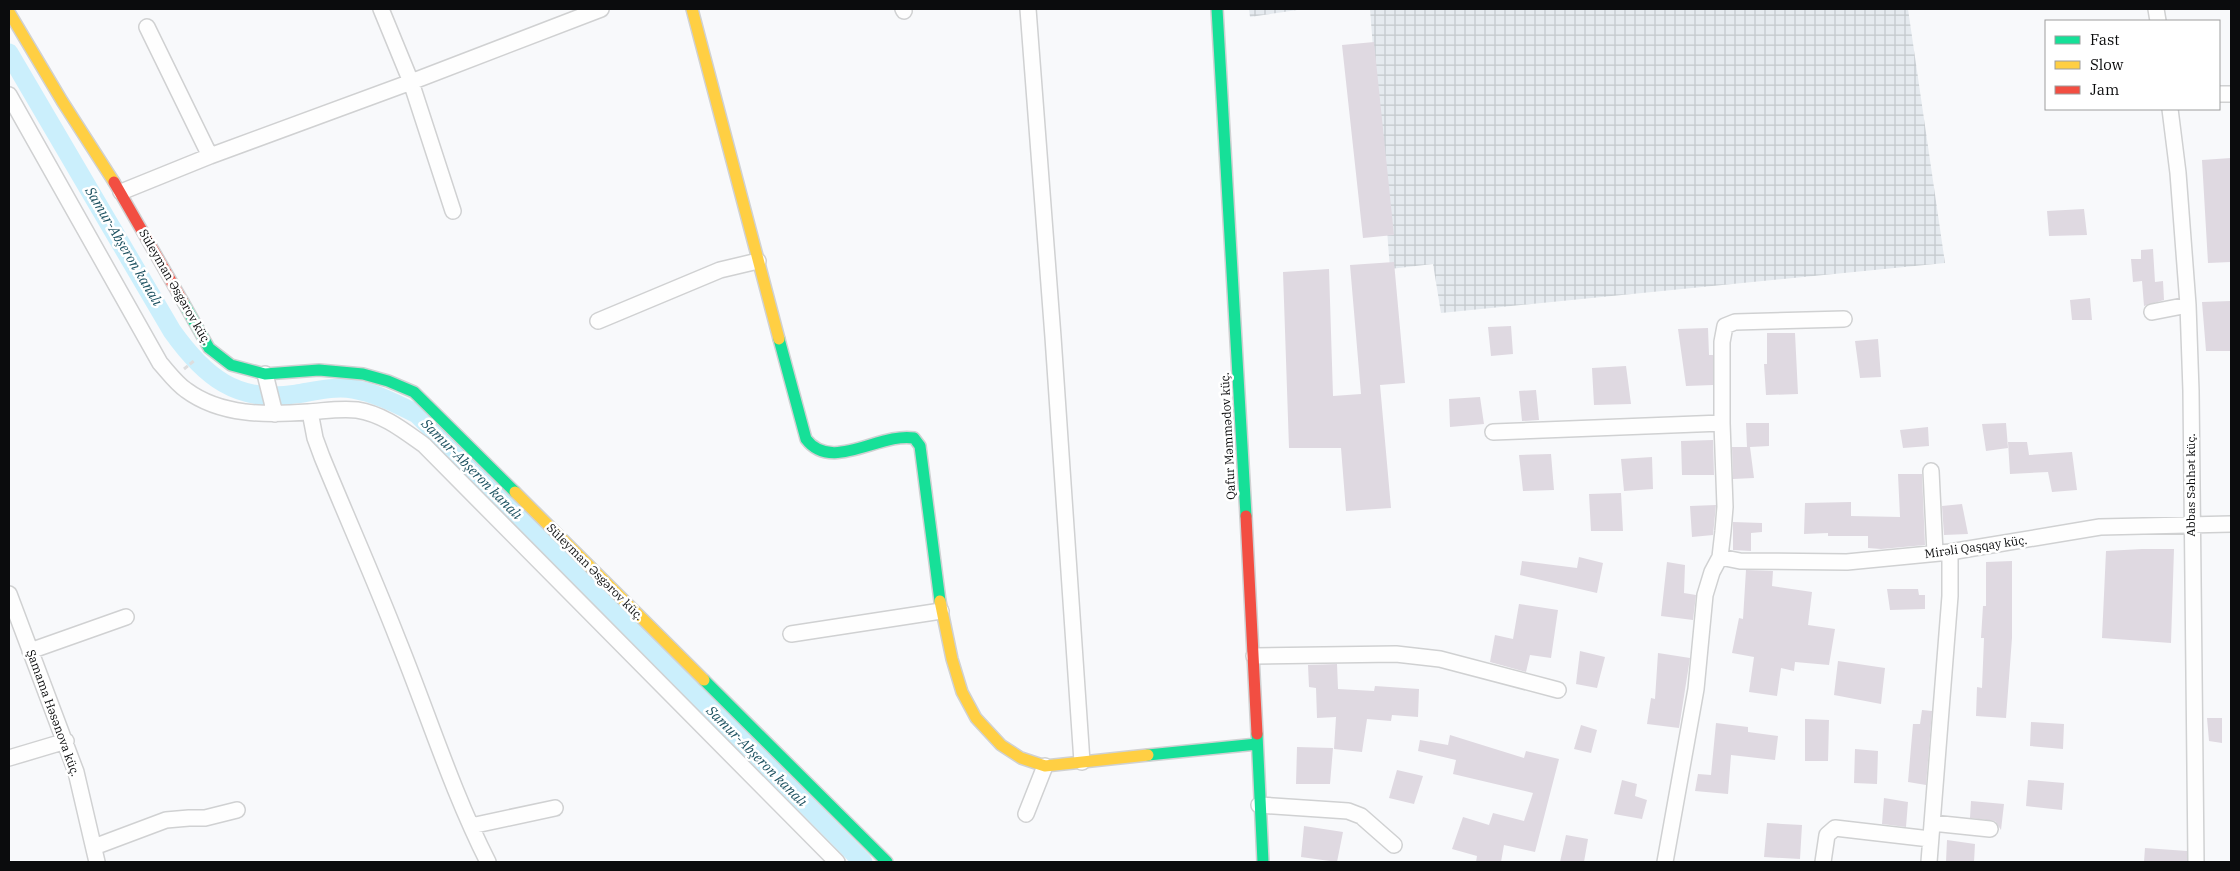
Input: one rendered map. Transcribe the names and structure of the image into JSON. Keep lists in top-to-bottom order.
{
  "streets": {
    "street": [
      "Süleyman Əsgərov küç.",
      "Qafur Məmmədov küç.",
      "Abbas Səhhət küç.",
      "Mirəli Qaşqay küç.",
      "Şamama Həsənova küç."
    ]
  },
  "crossings": [
    ["Abbas Səhhət küç.", "Mirəli Qaşqay küç."]
  ],
  "water": ["Samur-Abşeron kanalı"],
  "legend": ["Fast", "Slow", "Jam"]
}
